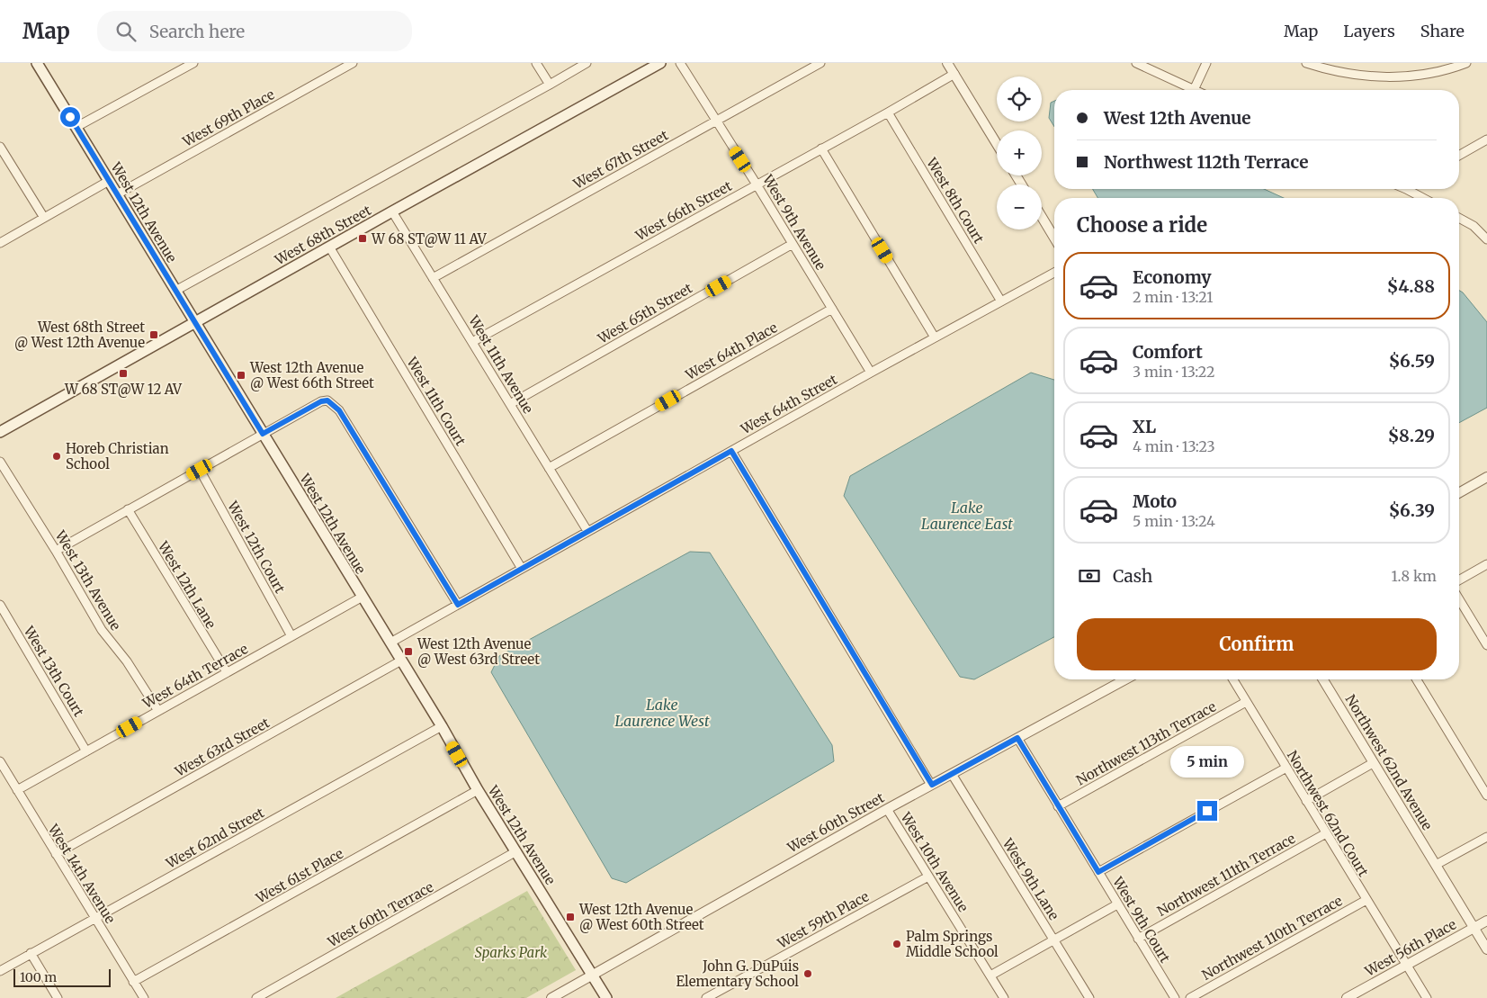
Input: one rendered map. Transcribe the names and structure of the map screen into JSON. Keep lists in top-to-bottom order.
{
  "streets": {
    "main road": ["West 12th Avenue", "West 68th Street"],
    "street": [
      "West 69th Place",
      "West 67th Street",
      "West 8th Court",
      "West 66th Street",
      "West 9th Avenue",
      "West 65th Street",
      "West 64th Place",
      "West 11th Avenue",
      "West 11th Court",
      "West 64th Street",
      "West 12th Court",
      "West 13th Avenue",
      "West 12th Lane",
      "West 13th Court",
      "West 64th Terrace",
      "Northwest 113th Terrace",
      "West 63rd Street",
      "Northwest 62nd Avenue",
      "Northwest 62nd Court",
      "West 60th Street",
      "West 62nd Street",
      "West 10th Avenue",
      "West 14th Avenue",
      "Northwest 111th Terrace",
      "West 61st Place",
      "West 9th Lane",
      "West 60th Terrace",
      "West 59th Place",
      "West 9th Court",
      "Northwest 110th Terrace",
      "West 56th Place"
    ]
  },
  "crossings": [
    ["West 69th Place", "West 12th Avenue"],
    ["West 67th Street", "West 9th Avenue"],
    ["West 67th Street", "West 11th Avenue"],
    ["West 8th Court", "West 66th Street"],
    ["West 8th Court", "West 64th Street"],
    ["West 66th Street", "West 9th Avenue"],
    ["West 66th Street", "West 11th Avenue"],
    ["West 12th Avenue", "West 68th Street"],
    ["West 12th Avenue", "West 64th Street"],
    ["West 12th Avenue", "West 64th Terrace"],
    ["West 12th Avenue", "West 63rd Street"],
    ["West 12th Avenue", "West 60th Street"],
    ["West 12th Avenue", "West 62nd Street"],
    ["West 12th Avenue", "West 61st Place"],
    ["West 12th Avenue", "West 60th Terrace"],
    ["West 9th Avenue", "West 65th Street"],
    ["West 9th Avenue", "West 64th Place"],
    ["West 9th Avenue", "West 64th Street"],
    ["West 68th Street", "West 11th Avenue"],
    ["West 68th Street", "West 11th Court"],
    ["West 65th Street", "West 11th Avenue"],
    ["West 64th Place", "West 11th Avenue"],
    ["West 11th Avenue", "West 64th Street"],
    ["West 11th Court", "West 64th Street"],
    ["West 12th Court", "West 64th Terrace"],
    ["West 13th Avenue", "West 64th Terrace"],
    ["West 12th Lane", "West 64th Terrace"],
    ["West 13th Court", "West 64th Terrace"],
    ["West 64th Terrace", "West 14th Avenue"],
    ["Northwest 113th Terrace", "Northwest 62nd Court"],
    ["Northwest 113th Terrace", "West 9th Court"],
    ["West 63rd Street", "West 14th Avenue"],
    ["Northwest 62nd Avenue", "West 56th Place"],
    ["Northwest 62nd Court", "Northwest 111th Terrace"],
    ["Northwest 62nd Court", "Northwest 110th Terrace"],
    ["Northwest 62nd Court", "West 56th Place"],
    ["West 60th Street", "West 10th Avenue"],
    ["West 60th Street", "West 9th Lane"],
    ["West 60th Street", "West 9th Court"],
    ["West 62nd Street", "West 14th Avenue"],
    ["West 10th Avenue", "West 59th Place"],
    ["West 14th Avenue", "West 61st Place"],
    ["Northwest 111th Terrace", "West 9th Court"]
  ],
  "water": ["Lake Laurence East", "Lake Laurence West"],
  "parks": ["Sparks Park"],
  "places": {
    "transit": [
      "W 68 ST@W 11 AV",
      "West 68th Street @ West 12th Avenue",
      "W 68 ST@W 12 AV",
      "West 12th Avenue @ West 66th Street",
      "West 12th Avenue @ West 63rd Street",
      "West 12th Avenue @ West 60th Street"
    ],
    "other": ["Horeb Christian School", "Palm Springs Middle School", "John G. DuPuis Elementary School"]
  },
  "scale_bar": "100 m",
  "page": {
    "header": "Map",
    "search": "Search here",
    "nav": ["Map", "Layers", "Share"],
    "map_buttons": ["+", "−"],
    "banner": ["West 12th Avenue", "Northwest 112th Terrace"],
    "heading": "Choose a ride",
    "list": [
      {
        "name": "Economy",
        "note": "2 min · 13:21",
        "value": "$4.88"
      },
      {
        "name": "Comfort",
        "note": "3 min · 13:22",
        "value": "$6.59"
      },
      {
        "name": "XL",
        "note": "4 min · 13:23",
        "value": "$8.29"
      },
      {
        "name": "Moto",
        "note": "5 min · 13:24",
        "value": "$6.39"
      }
    ],
    "pay": ["Cash", "1.8 km"],
    "buttons": "Confirm",
    "bubble": "5 min",
    "scale": "100 m"
  }
}
